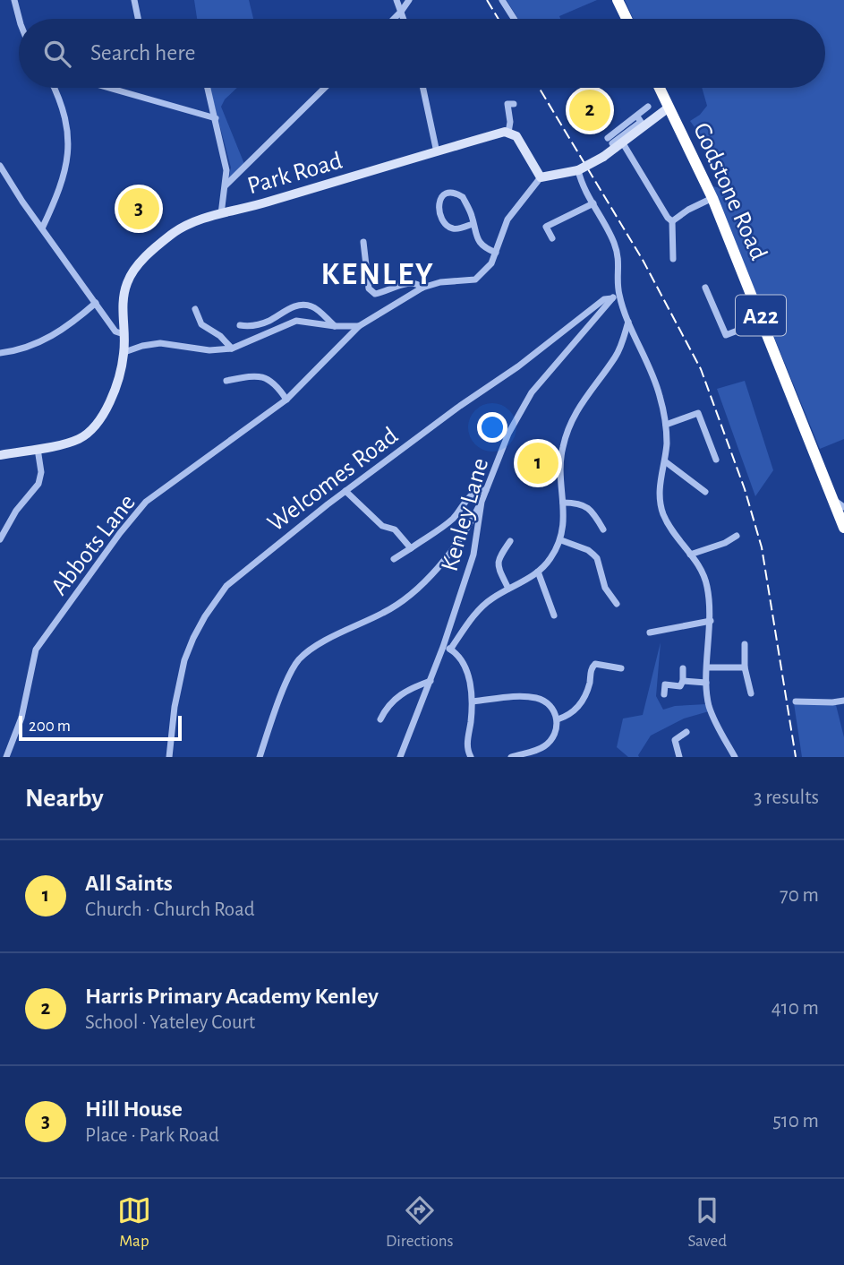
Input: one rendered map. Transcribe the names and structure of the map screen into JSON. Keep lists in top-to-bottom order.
{
  "streets": {
    "highway": ["Godstone Road", "A22"],
    "street": [
      "Park Road",
      "Welcomes Road",
      "Kenley Lane",
      "Abbots Lane"
    ]
  },
  "crossings": [
    ["Welcomes Road", "Kenley Lane"]
  ],
  "districts": ["KENLEY"],
  "scale_bar": "200 m",
  "page": {
    "search": "Search here",
    "pins": ["2", "3", "1"],
    "scale": "200 m",
    "heading": ["Nearby", "3 results"],
    "list": [
      {
        "mark": "1",
        "name": "All Saints",
        "note": "Church · Church Road",
        "value": "70 m"
      },
      {
        "mark": "2",
        "name": "Harris Primary Academy Kenley",
        "note": "School · Yateley Court",
        "value": "410 m"
      },
      {
        "mark": "3",
        "name": "Hill House",
        "note": "Place · Park Road",
        "value": "510 m"
      }
    ],
    "nav": ["Map", "Directions", "Saved"]
  }
}
